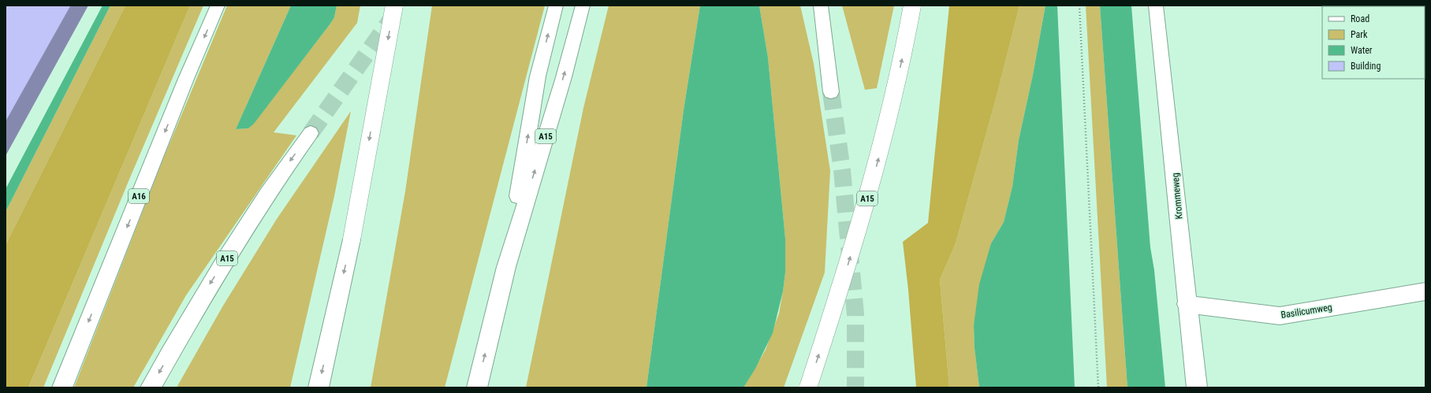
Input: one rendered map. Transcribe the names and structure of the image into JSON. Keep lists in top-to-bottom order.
{
  "streets": {
    "main road": [
      "A15",
      "A16",
      "Krommeweg",
      "Basilicumweg"
    ]
  },
  "crossings": [
    ["Krommeweg", "Basilicumweg"]
  ],
  "legend": [
    "Road",
    "Park",
    "Water",
    "Building"
  ]
}
